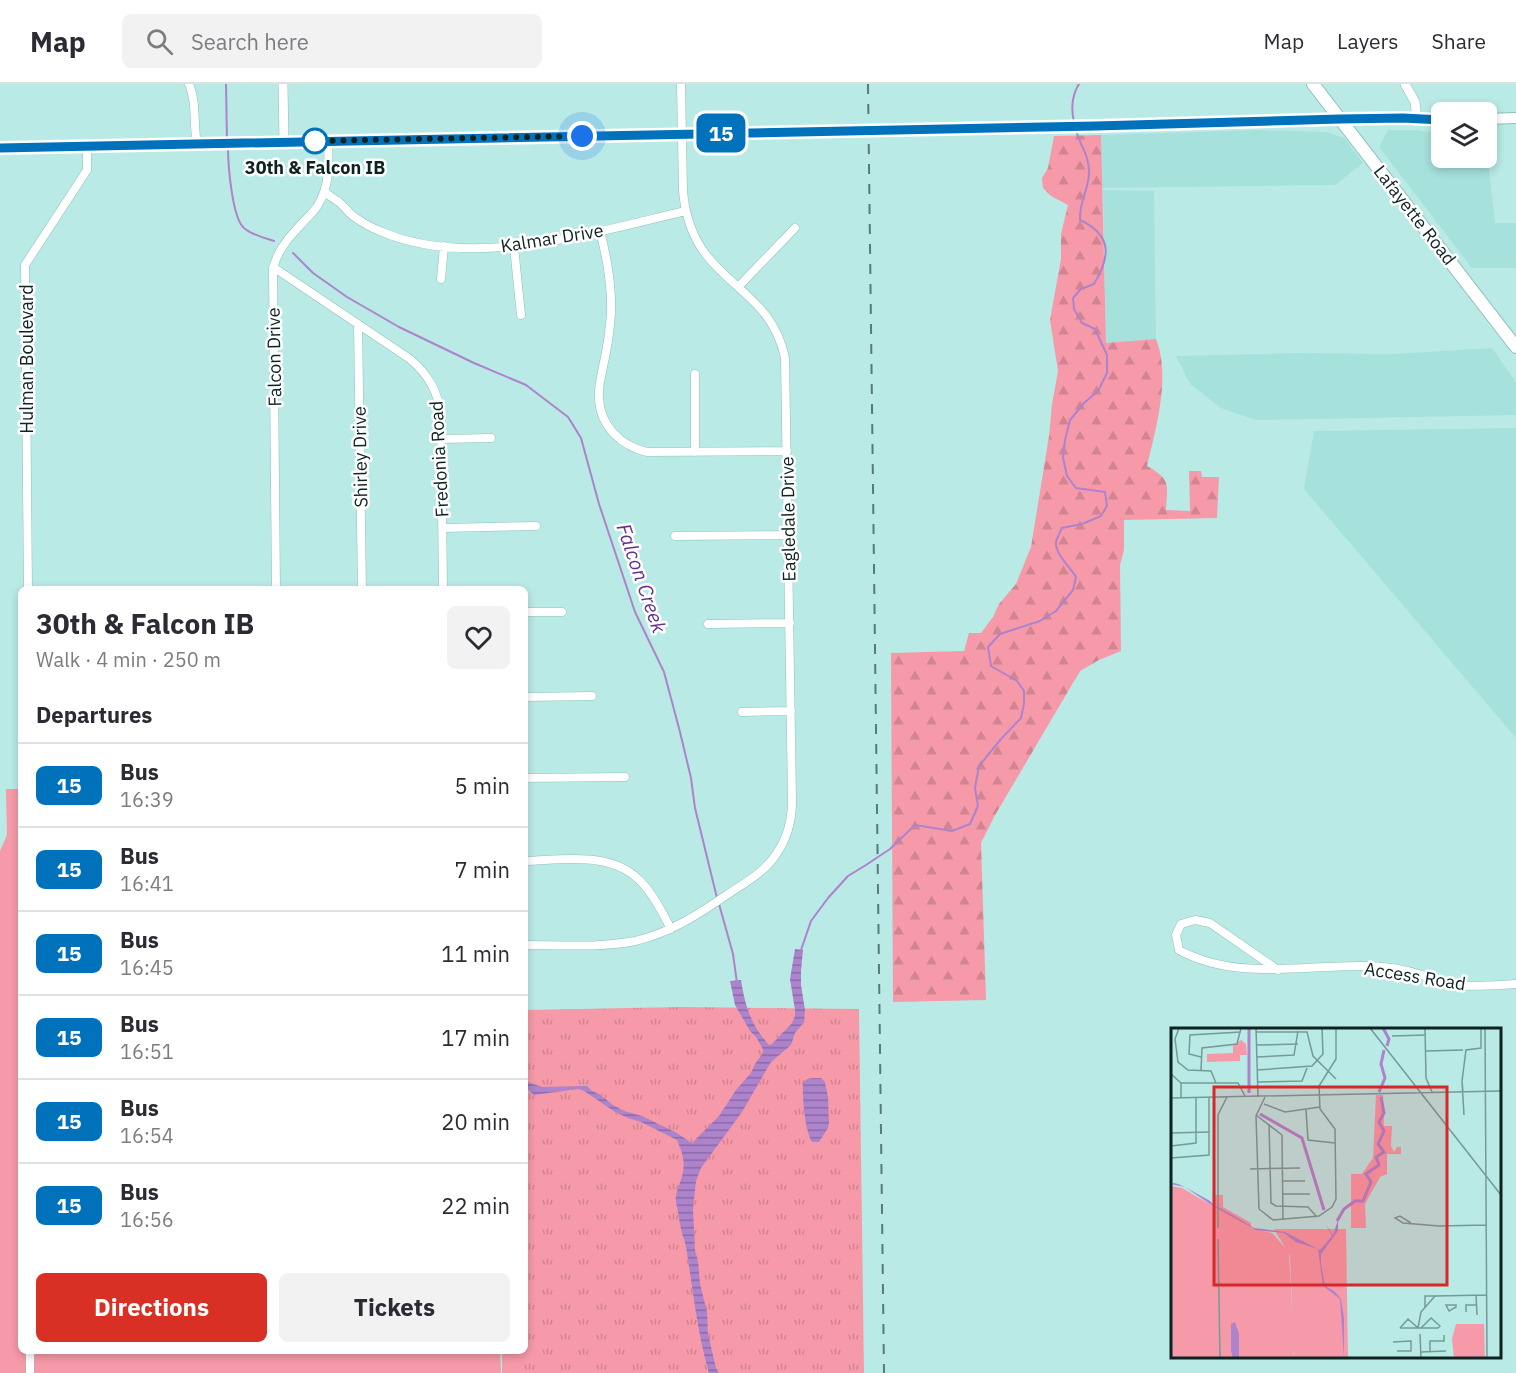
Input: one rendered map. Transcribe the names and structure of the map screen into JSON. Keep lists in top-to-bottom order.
{
  "streets": {
    "main road": ["Lafayette Road"],
    "street": [
      "Kalmar Drive",
      "Falcon Drive",
      "Hulman Boulevard",
      "Shirley Drive",
      "Fredonia Road",
      "Eagledale Drive",
      "Access Road"
    ]
  },
  "crossings": [
    ["Kalmar Drive", "Falcon Drive"],
    ["Kalmar Drive", "Eagledale Drive"],
    ["Falcon Drive", "Fredonia Road"],
    ["Shirley Drive", "Fredonia Road"]
  ],
  "water": ["Falcon Creek"],
  "places": ["30th & Falcon IB"],
  "lines": ["bus line 15"],
  "page": {
    "header": "Map",
    "search": "Search here",
    "nav": ["Map", "Layers", "Share"],
    "on_map": "15",
    "heading": [
      ["30th & Falcon IB", "Walk · 4 min · 250 m"],
      "Departures"
    ],
    "list": [
      {
        "mark": "15",
        "name": "Bus",
        "note": "16:39",
        "value": "5 min"
      },
      {
        "mark": "15",
        "name": "Bus",
        "note": "16:41",
        "value": "7 min"
      },
      {
        "mark": "15",
        "name": "Bus",
        "note": "16:45",
        "value": "11 min"
      },
      {
        "mark": "15",
        "name": "Bus",
        "note": "16:51",
        "value": "17 min"
      },
      {
        "mark": "15",
        "name": "Bus",
        "note": "16:54",
        "value": "20 min"
      },
      {
        "mark": "15",
        "name": "Bus",
        "note": "16:56",
        "value": "22 min"
      }
    ],
    "buttons": ["Directions", "Tickets"]
  }
}
